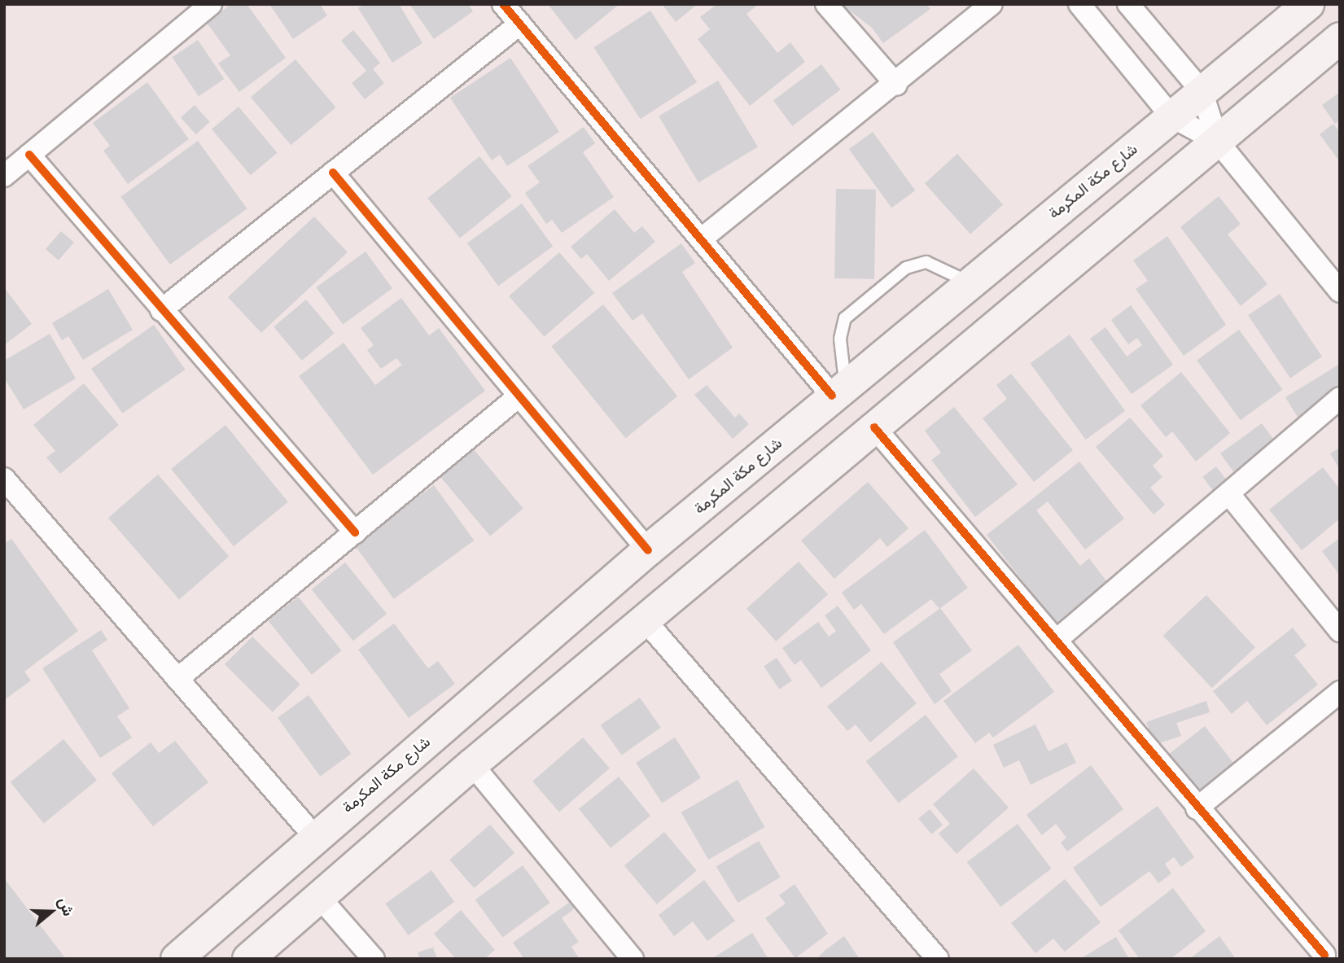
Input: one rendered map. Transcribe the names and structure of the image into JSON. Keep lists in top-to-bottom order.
{
  "streets": {
    "main road": ["شارع مكة المكرمة"]
  },
  "north": "right"
}
